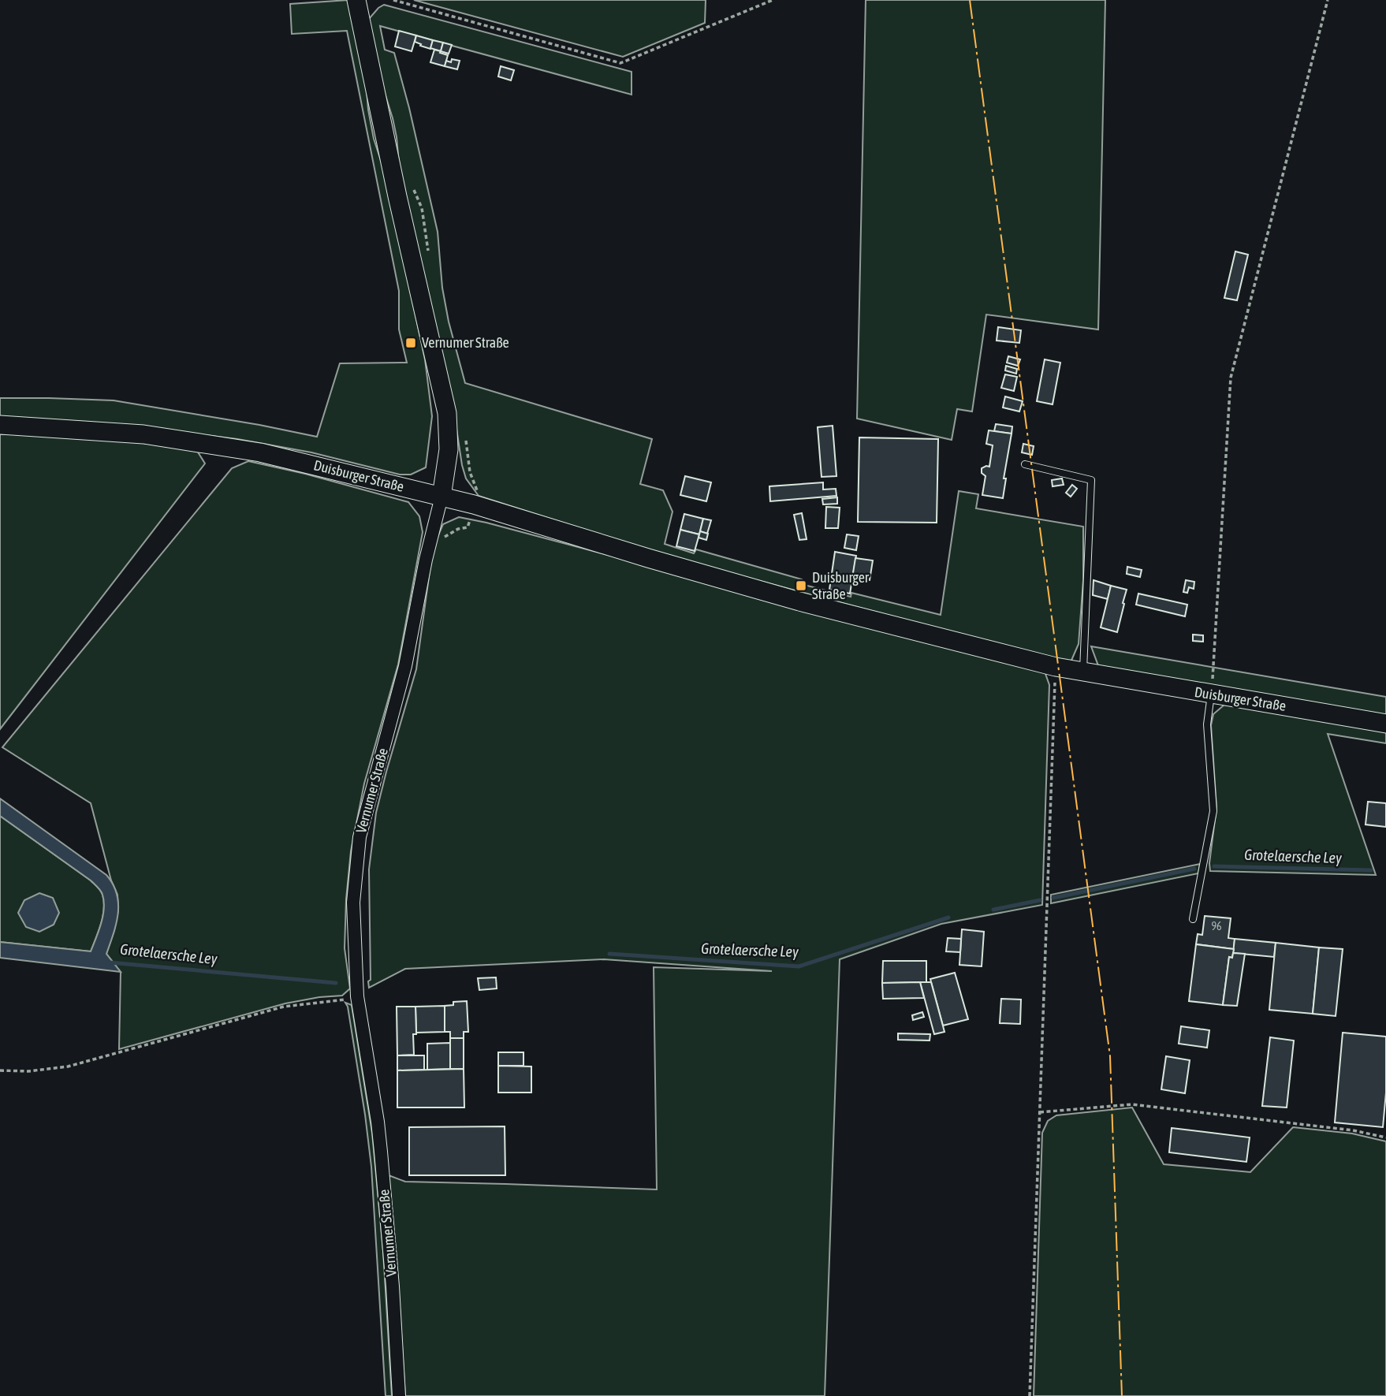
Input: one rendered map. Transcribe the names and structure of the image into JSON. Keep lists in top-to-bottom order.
{
  "streets": {
    "main road": ["Duisburger Straße", "Vernumer Straße"]
  },
  "crossings": [
    ["Duisburger Straße", "Vernumer Straße"]
  ],
  "water": ["Grotelaersche Ley"],
  "places": {
    "transit": ["Vernumer Straße", "Duisburger Straße"]
  },
  "house_numbers": ["96"]
}
